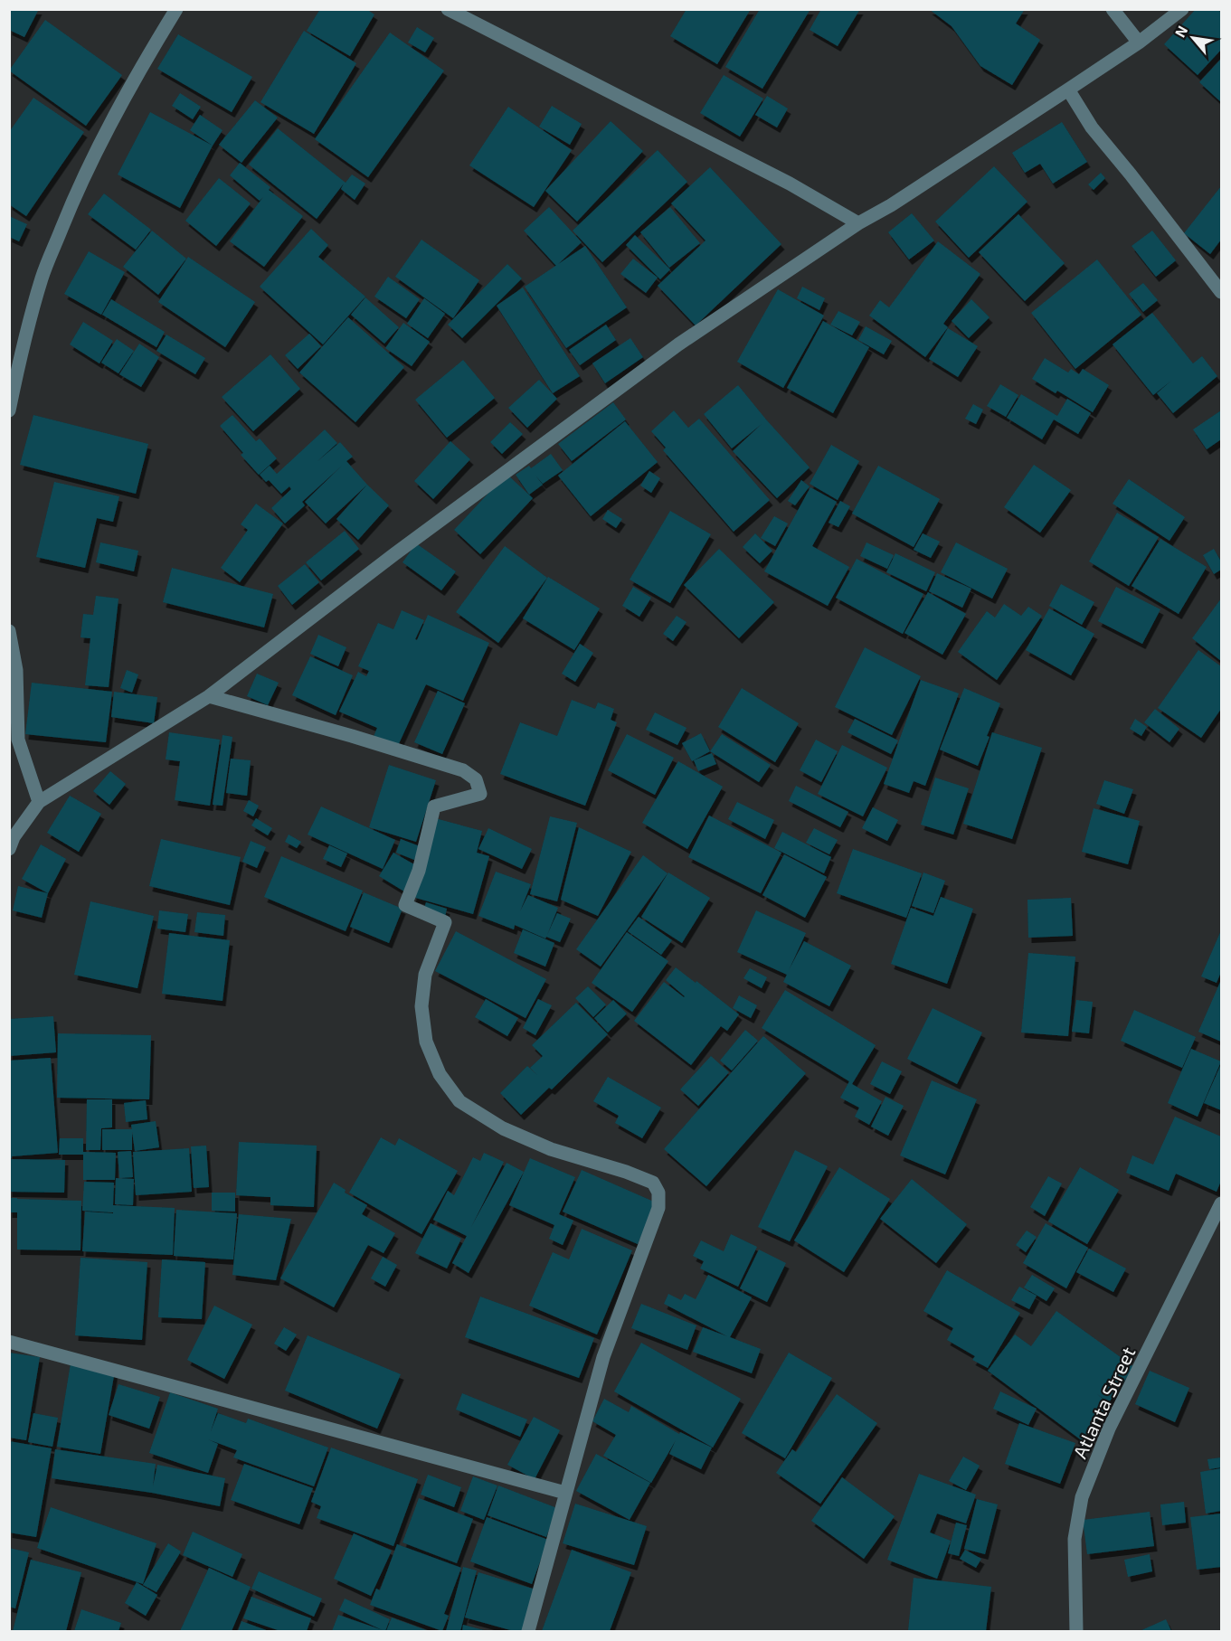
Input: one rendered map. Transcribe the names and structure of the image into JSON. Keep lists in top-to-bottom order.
{
  "streets": {
    "street": ["Atlanta Street"]
  },
  "north": "top left"
}
